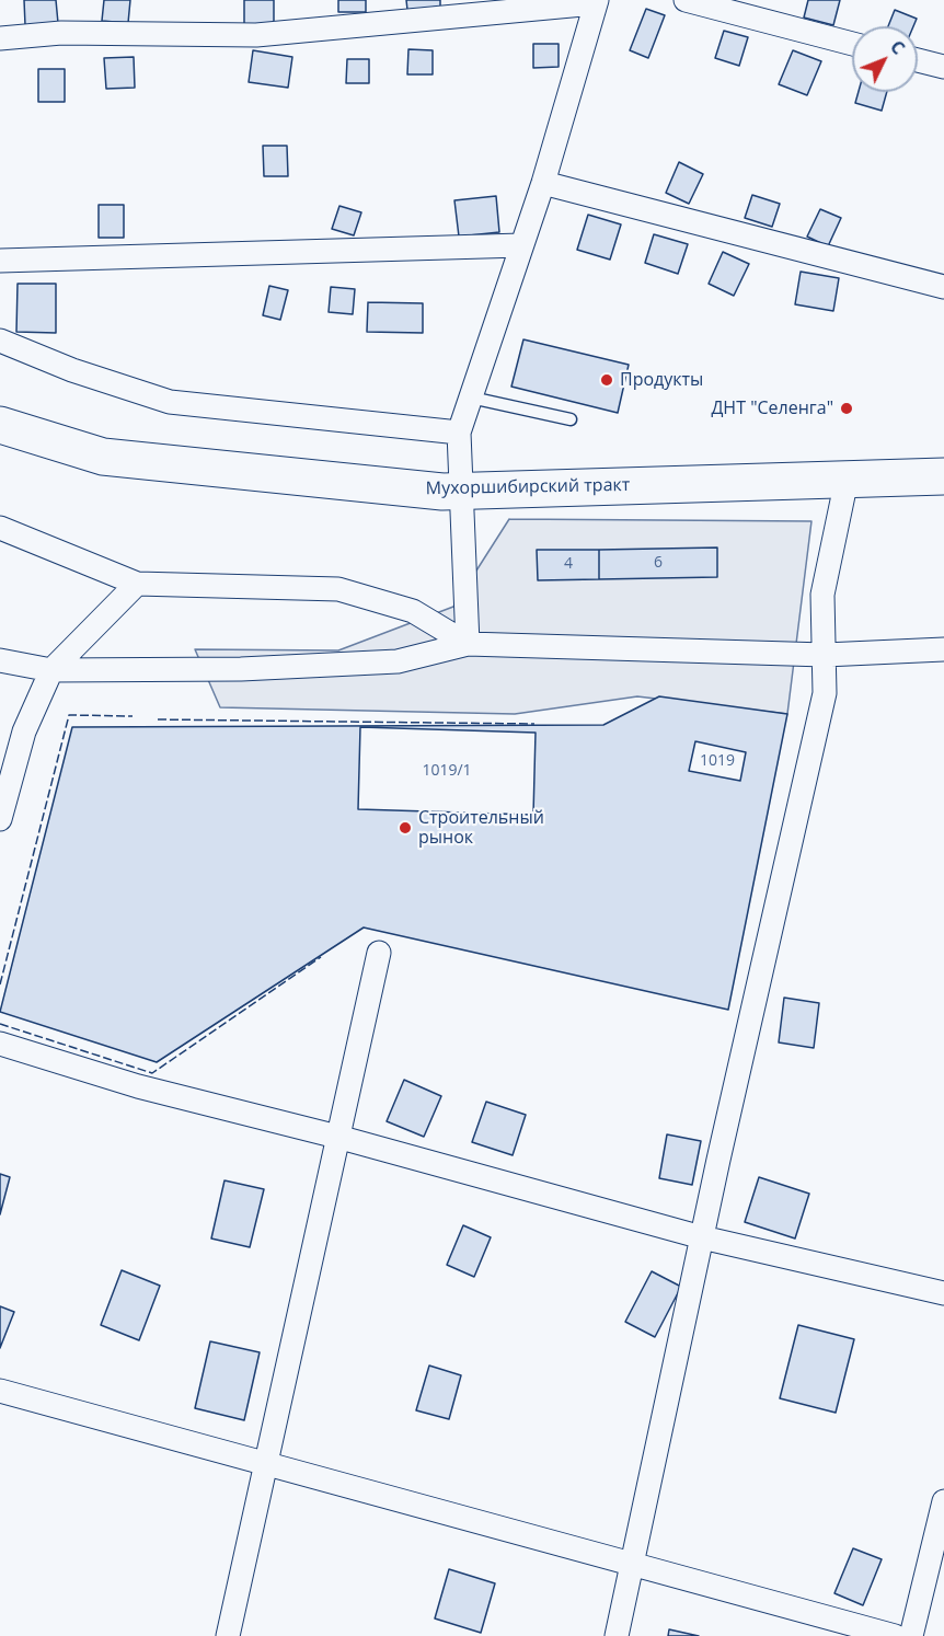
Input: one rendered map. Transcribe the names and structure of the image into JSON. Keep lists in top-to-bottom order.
{
  "streets": {
    "main road": ["Мухоршибирский тракт"]
  },
  "places": ["Продукты", "ДНТ \"Селенга\"", "Строительный рынок"],
  "house_numbers": [
    "6",
    "4",
    "1019",
    "1019/1"
  ],
  "north": "top right"
}
